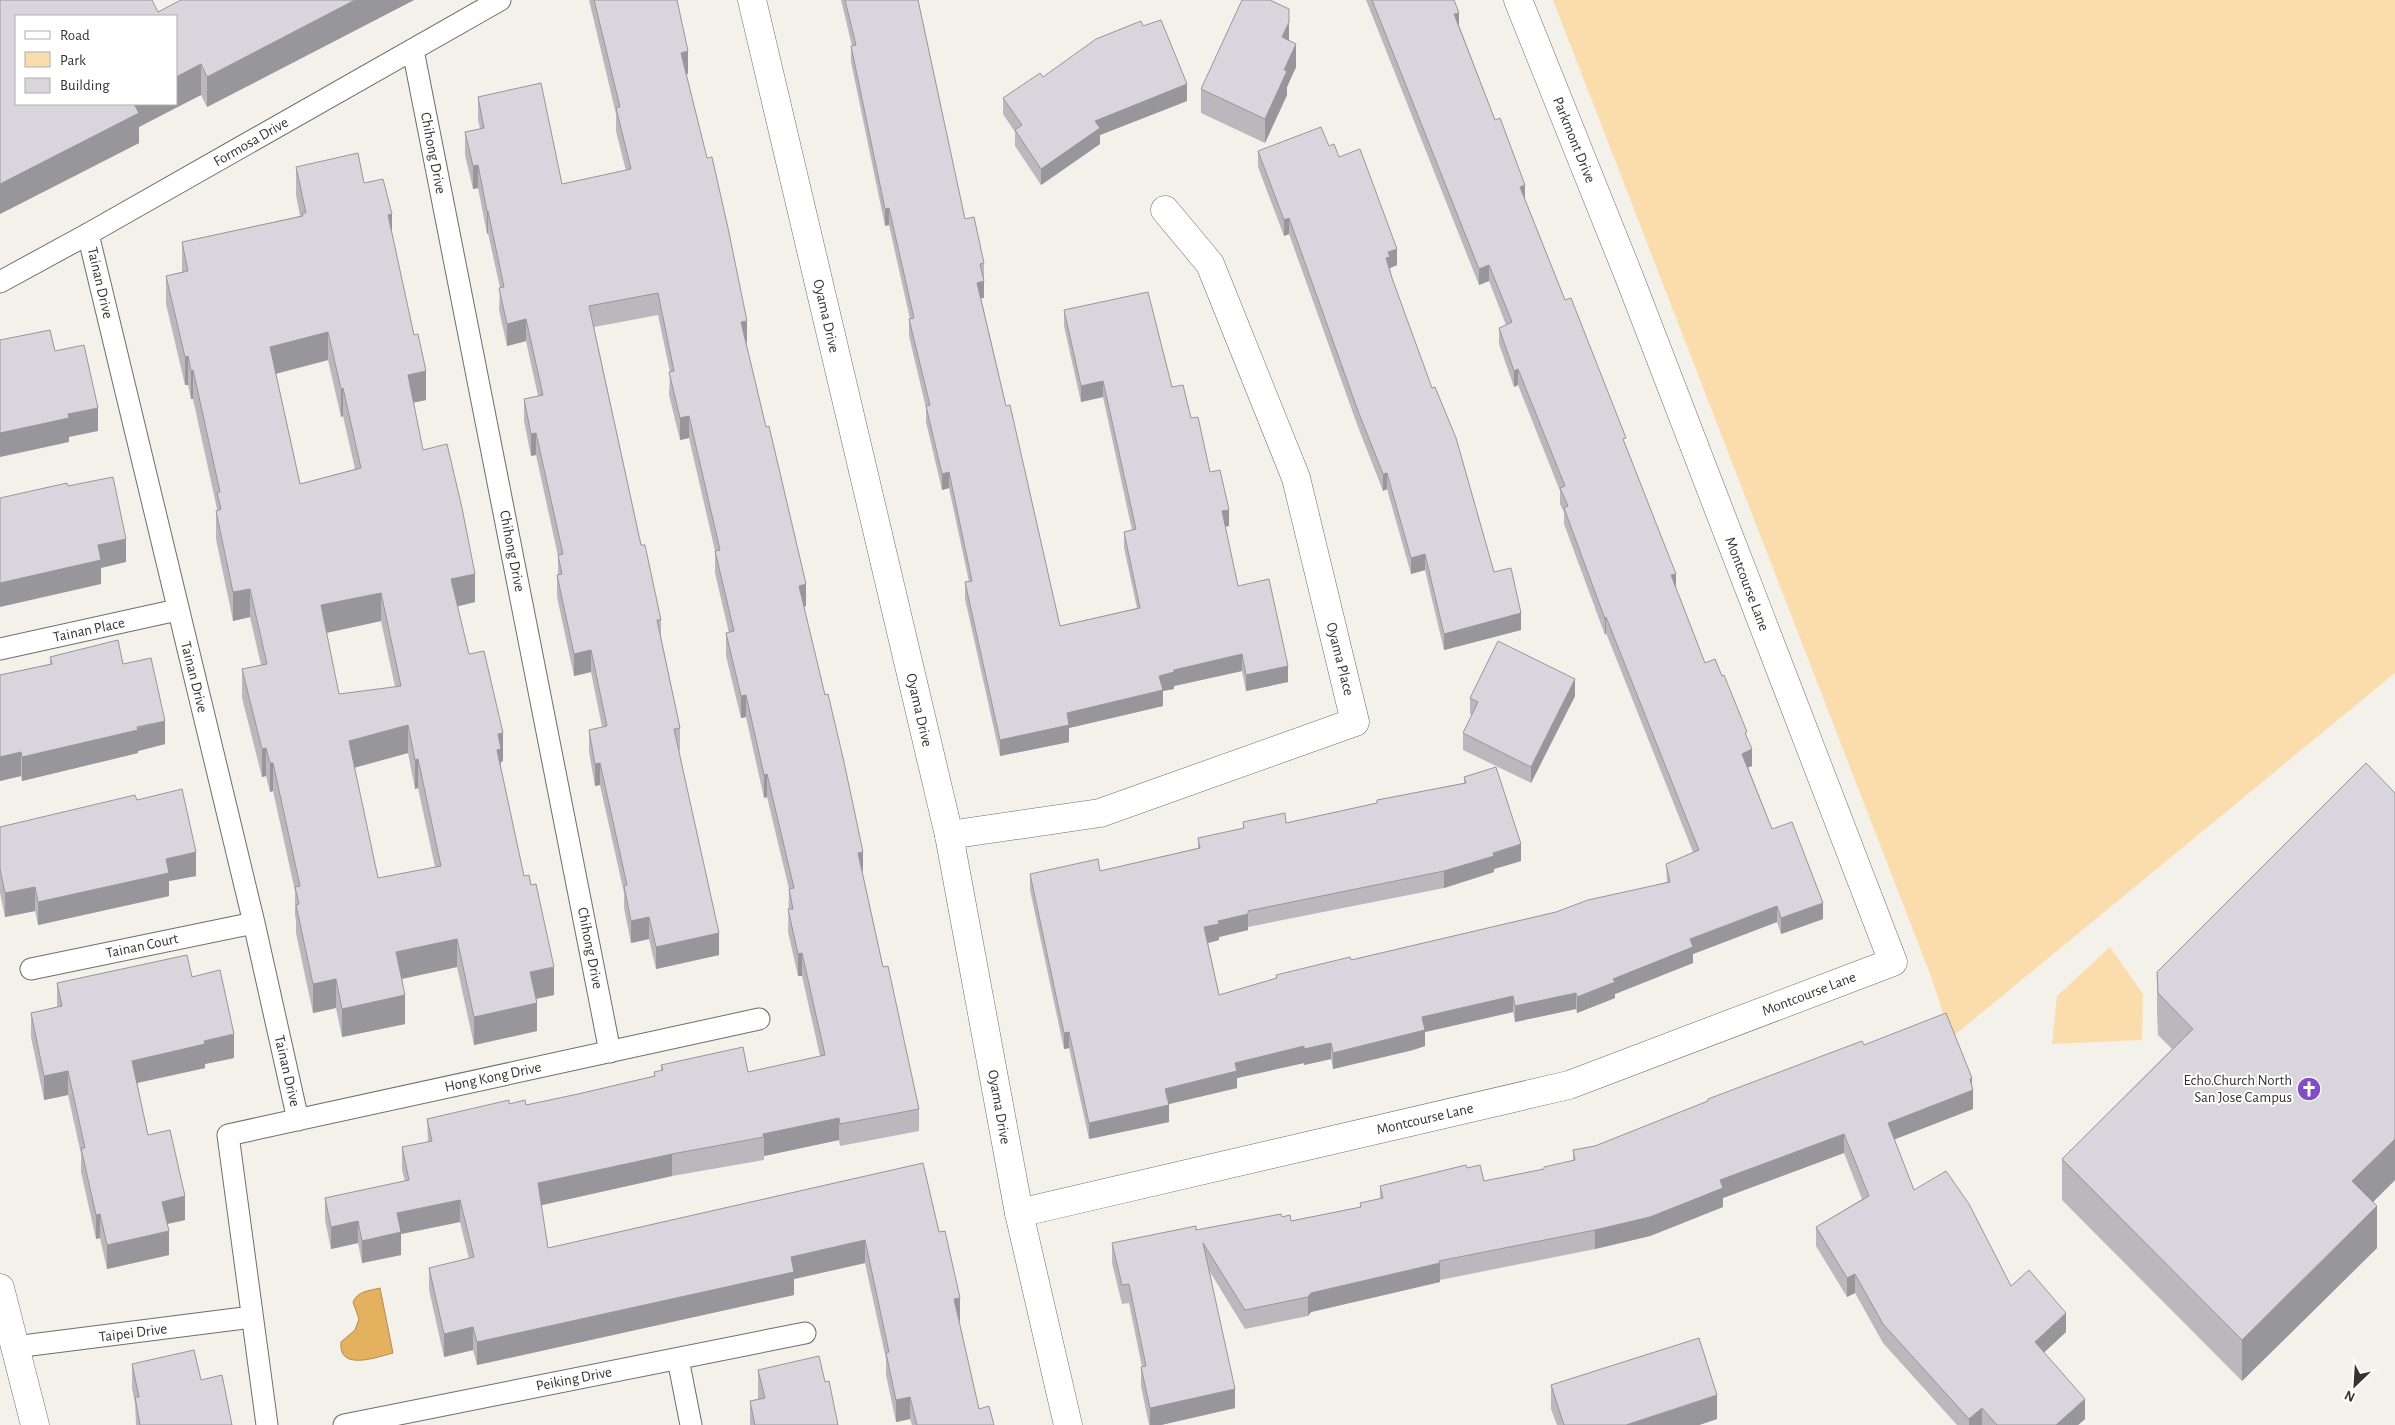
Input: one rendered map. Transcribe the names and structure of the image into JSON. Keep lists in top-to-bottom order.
{
  "streets": {
    "street": [
      "Parkmont Drive",
      "Oyama Drive",
      "Montcourse Lane",
      "Oyama Place"
    ],
    "lane": [
      "Formosa Drive",
      "Chihong Drive",
      "Tainan Drive",
      "Tainan Place",
      "Tainan Court",
      "Hong Kong Drive",
      "Taipei Drive",
      "Peiking Drive"
    ]
  },
  "crossings": [
    ["Parkmont Drive", "Montcourse Lane"],
    ["Formosa Drive", "Chihong Drive"],
    ["Formosa Drive", "Tainan Drive"],
    ["Chihong Drive", "Hong Kong Drive"],
    ["Tainan Drive", "Tainan Place"],
    ["Tainan Drive", "Tainan Court"],
    ["Tainan Drive", "Hong Kong Drive"],
    ["Oyama Drive", "Montcourse Lane"],
    ["Oyama Drive", "Oyama Place"],
    ["Hong Kong Drive", "Taipei Drive"]
  ],
  "places": {
    "church": ["Echo.Church North San Jose Campus"]
  },
  "legend": ["Road", "Park", "Building"],
  "north": "bottom left"
}
